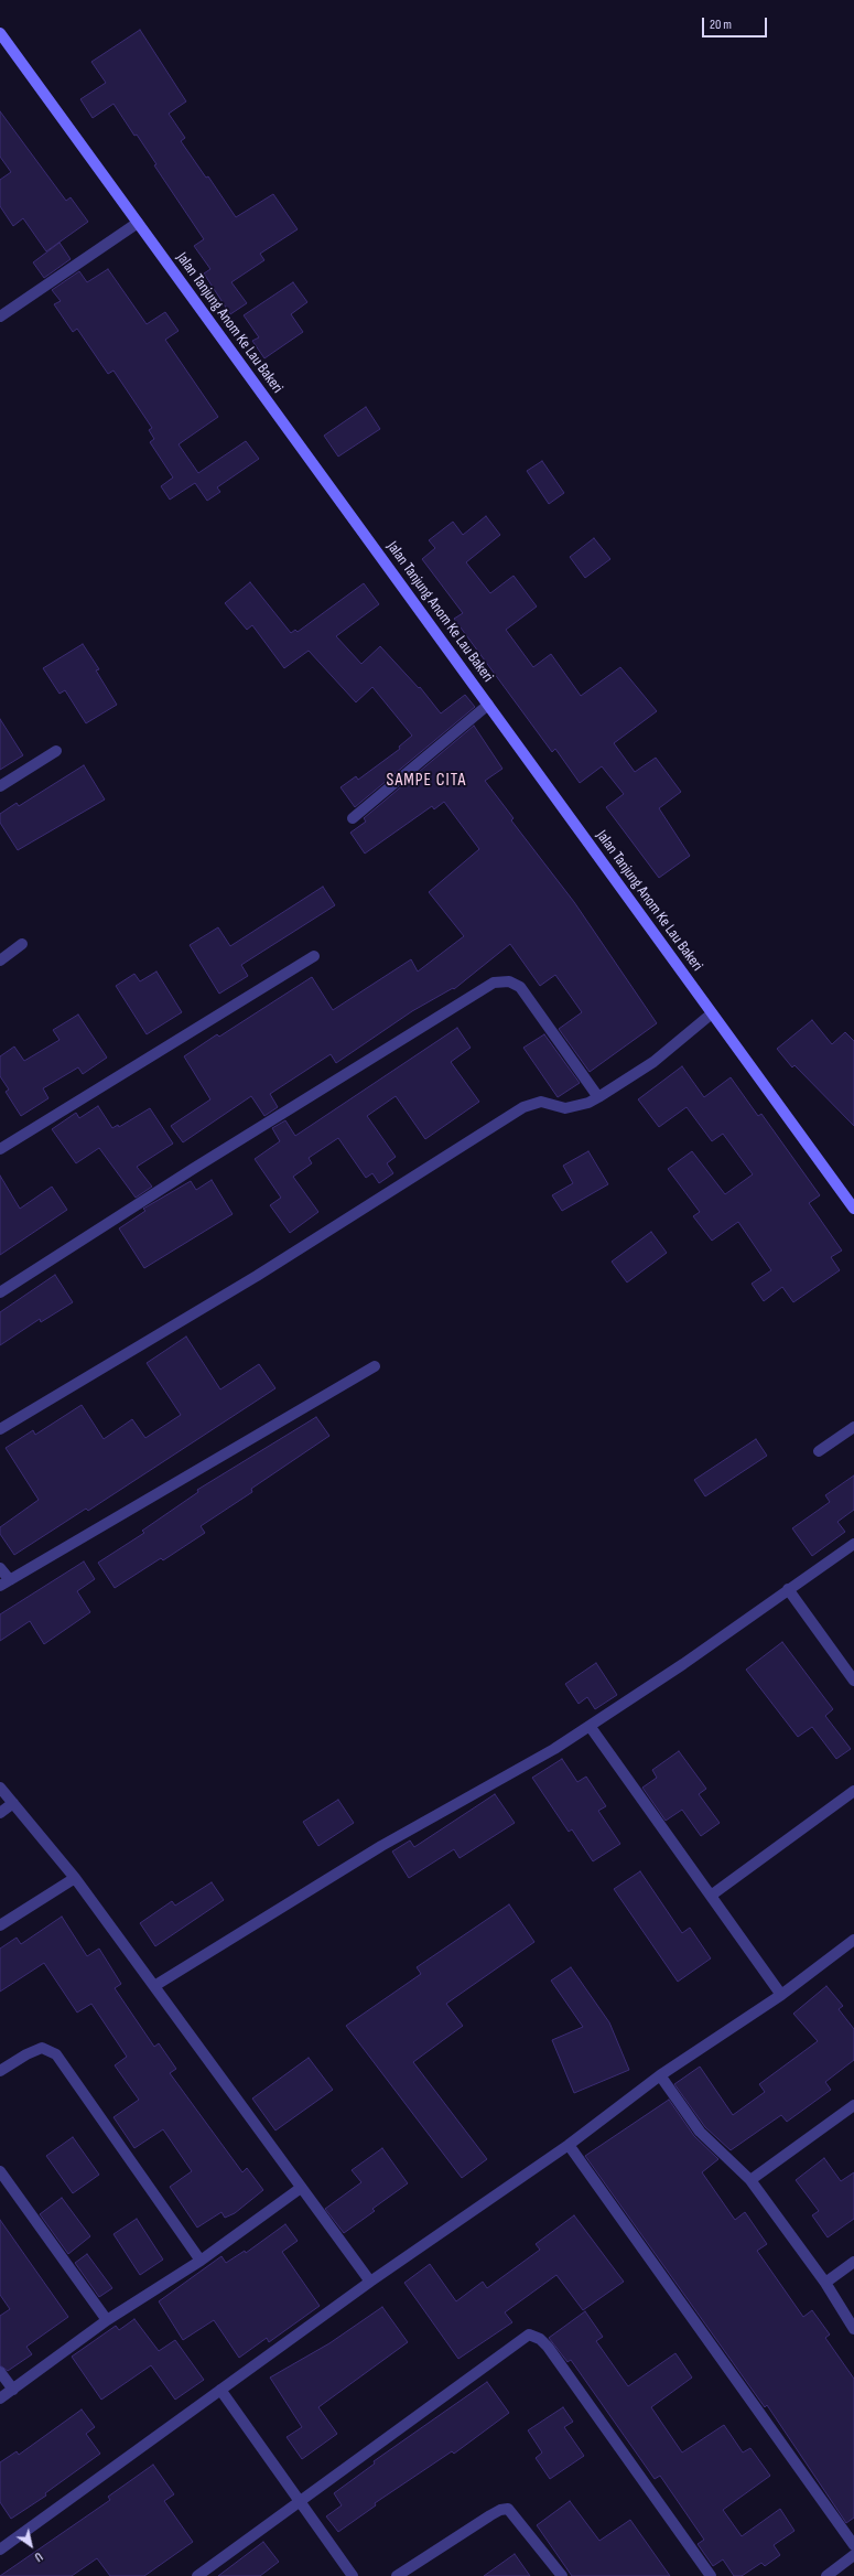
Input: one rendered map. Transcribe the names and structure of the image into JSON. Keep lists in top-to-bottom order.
{
  "streets": {
    "main road": ["Jalan Tanjung Anom Ke Lau Bakeri"]
  },
  "districts": ["SAMPE CITA"],
  "scale_bar": "20 m",
  "north": "bottom right"
}
